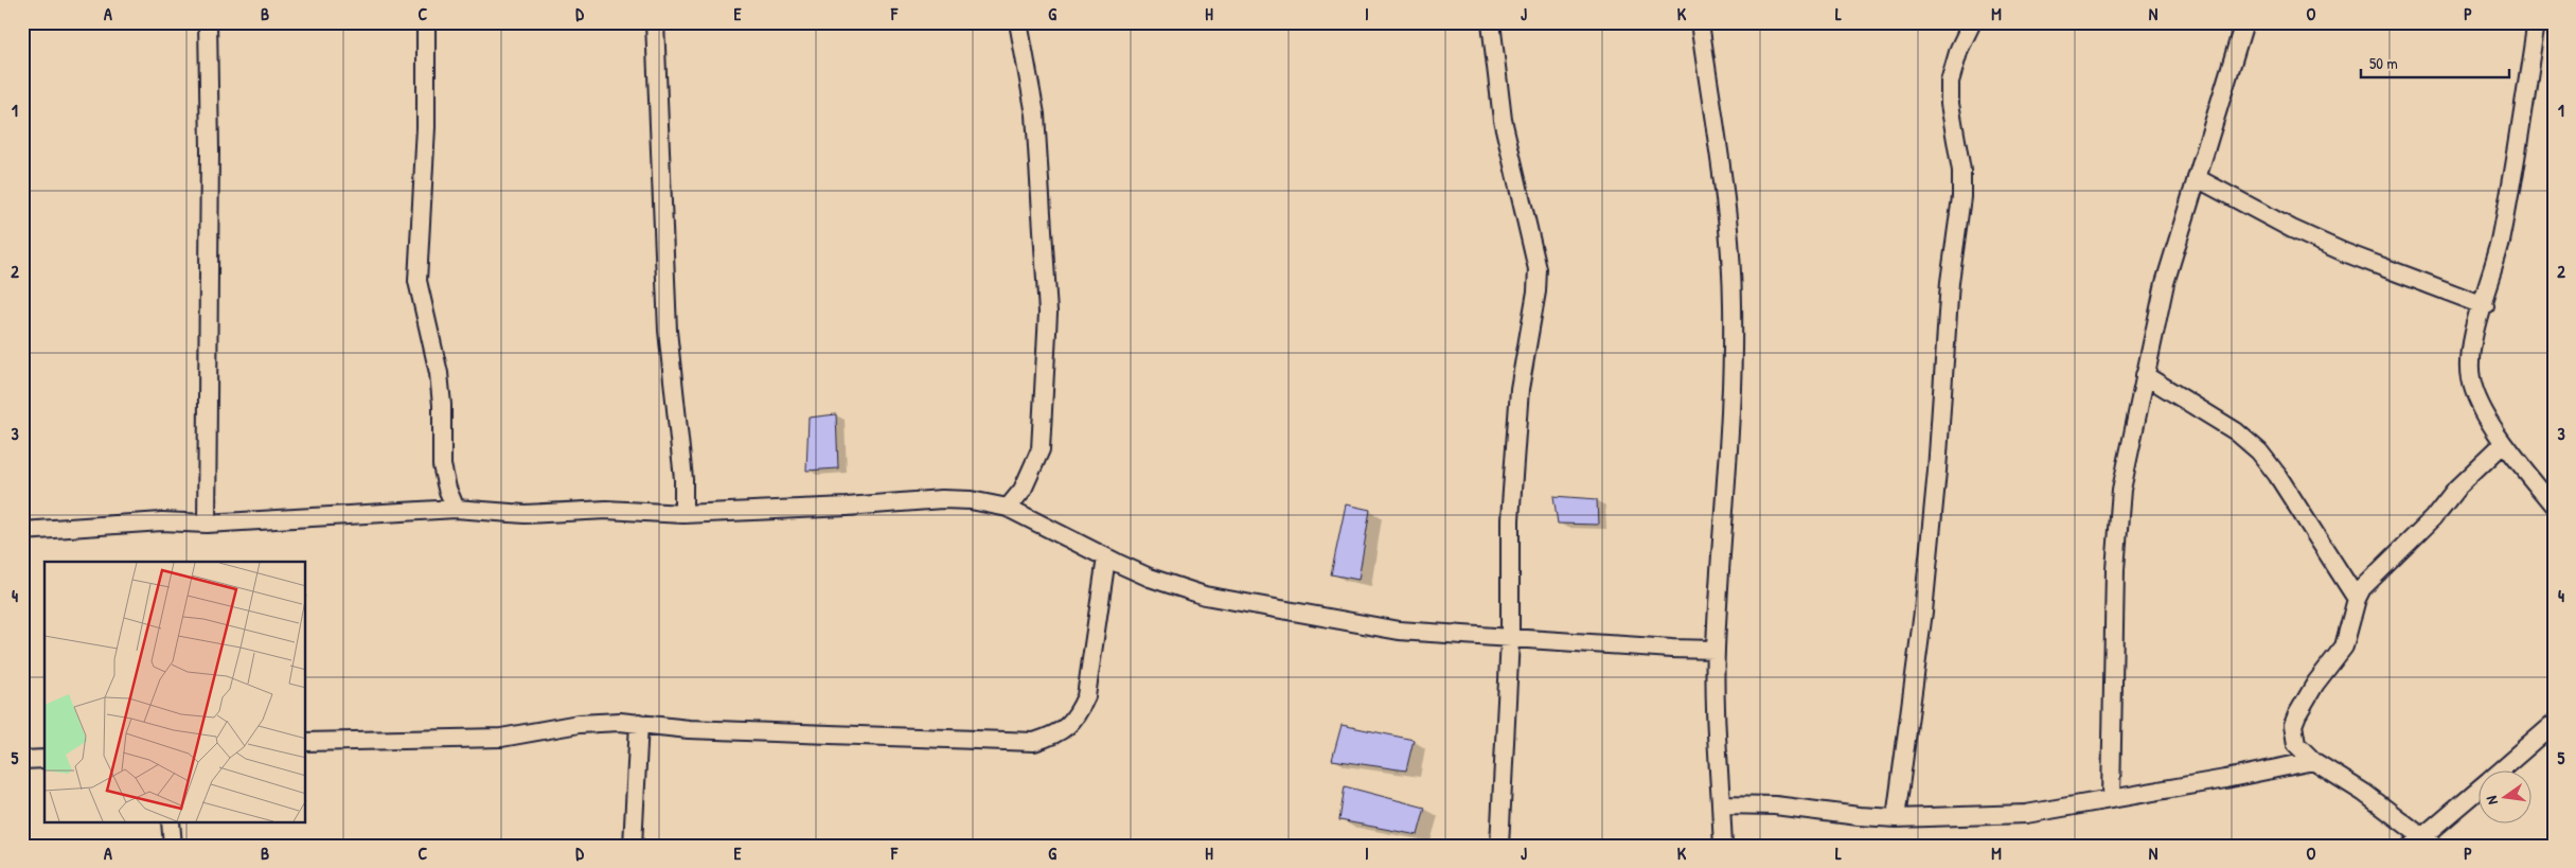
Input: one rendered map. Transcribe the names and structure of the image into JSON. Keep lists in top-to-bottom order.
{
  "scale_bar": "50 m",
  "north": "left",
  "grid": {
    "columns": [
      "A",
      "B",
      "C",
      "D",
      "E",
      "F",
      "G",
      "H",
      "I",
      "J",
      "K",
      "L",
      "M",
      "N",
      "O",
      "P"
    ],
    "rows": [
      "1",
      "2",
      "3",
      "4",
      "5"
    ]
  }
}
